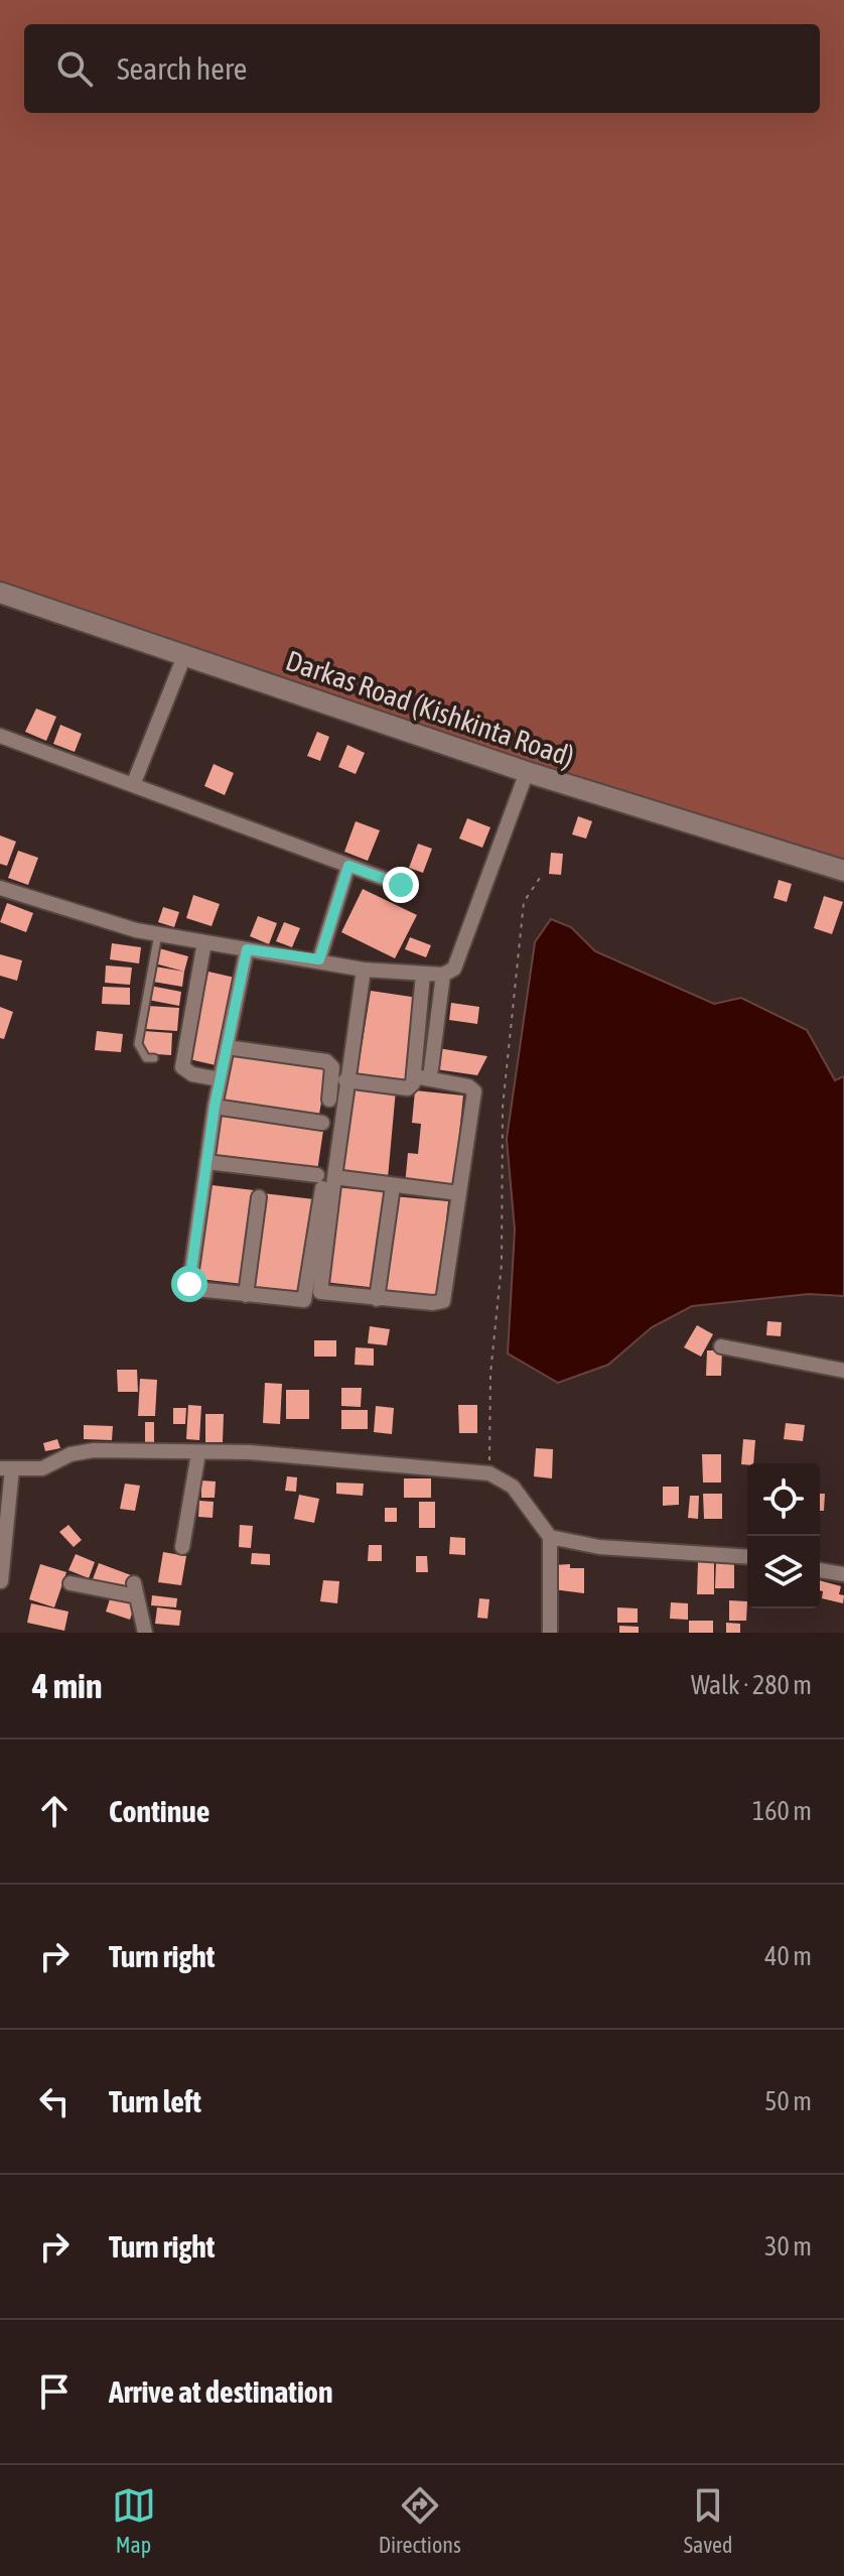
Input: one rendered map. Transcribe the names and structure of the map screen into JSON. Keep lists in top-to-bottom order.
{
  "streets": {
    "main road": ["Darkas Road (Kishkinta Road)"]
  },
  "page": {
    "search": "Search here",
    "heading": ["4 min", "Walk · 280 m"],
    "list": [
      ["Continue", "160 m"],
      ["Turn right", "40 m"],
      ["Turn left", "50 m"],
      ["Turn right", "30 m"],
      "Arrive at destination"
    ],
    "nav": ["Map", "Directions", "Saved"]
  }
}
